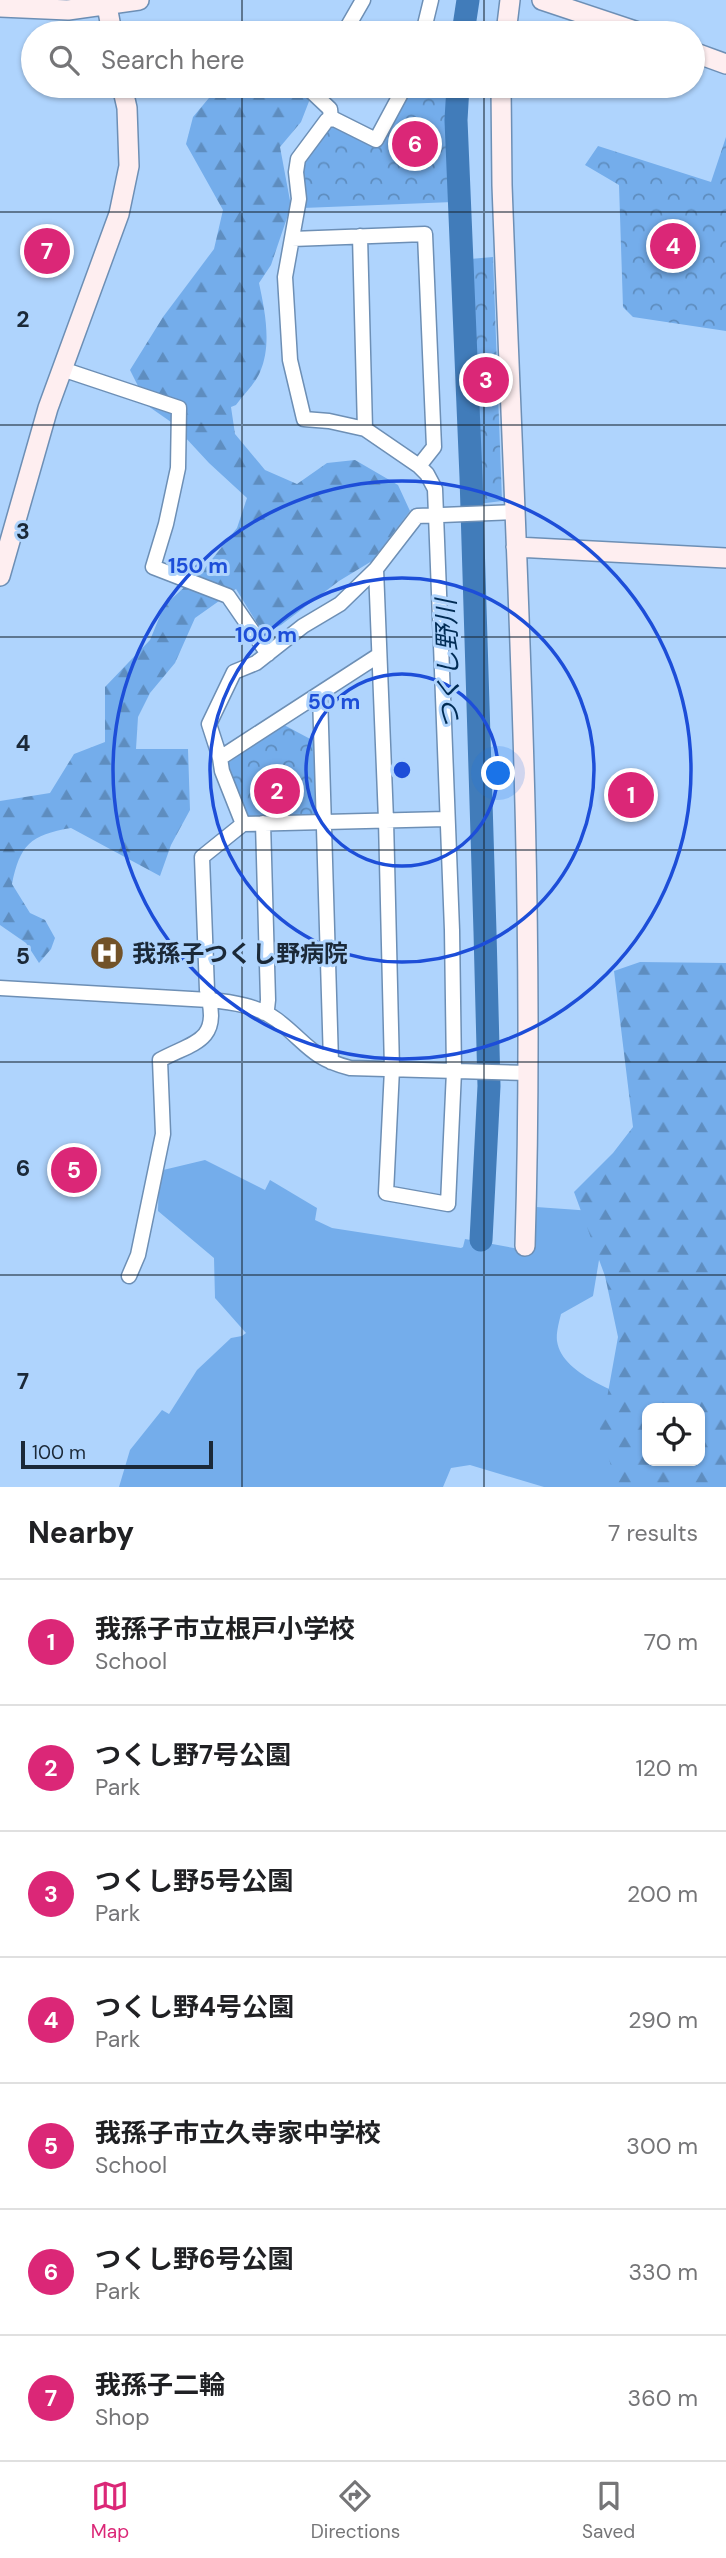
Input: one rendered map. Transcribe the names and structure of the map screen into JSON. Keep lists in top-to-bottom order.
{
  "water": ["つくし野川"],
  "places": {
    "hospital": ["我孫子つくし野病院"]
  },
  "scale_bar": "100 m",
  "page": {
    "search": "Search here",
    "pins": [
      "6",
      "4",
      "7",
      "3",
      "2",
      "1",
      "5"
    ],
    "scale": "100 m",
    "heading": ["Nearby", "7 results"],
    "list": [
      {
        "mark": "1",
        "name": "我孫子市立根戸小学校",
        "note": "School",
        "value": "70 m"
      },
      {
        "mark": "2",
        "name": "つくし野7号公園",
        "note": "Park",
        "value": "120 m"
      },
      {
        "mark": "3",
        "name": "つくし野5号公園",
        "note": "Park",
        "value": "200 m"
      },
      {
        "mark": "4",
        "name": "つくし野4号公園",
        "note": "Park",
        "value": "290 m"
      },
      {
        "mark": "5",
        "name": "我孫子市立久寺家中学校",
        "note": "School",
        "value": "300 m"
      },
      {
        "mark": "6",
        "name": "つくし野6号公園",
        "note": "Park",
        "value": "330 m"
      },
      {
        "mark": "7",
        "name": "我孫子二輪",
        "note": "Shop",
        "value": "360 m"
      }
    ],
    "nav": ["Map", "Directions", "Saved"]
  },
  "grid": {
    "rows": [
      "2",
      "3",
      "4",
      "5",
      "6",
      "7"
    ]
  },
  "rings": ["150 m", "100 m", "50 m"]
}
